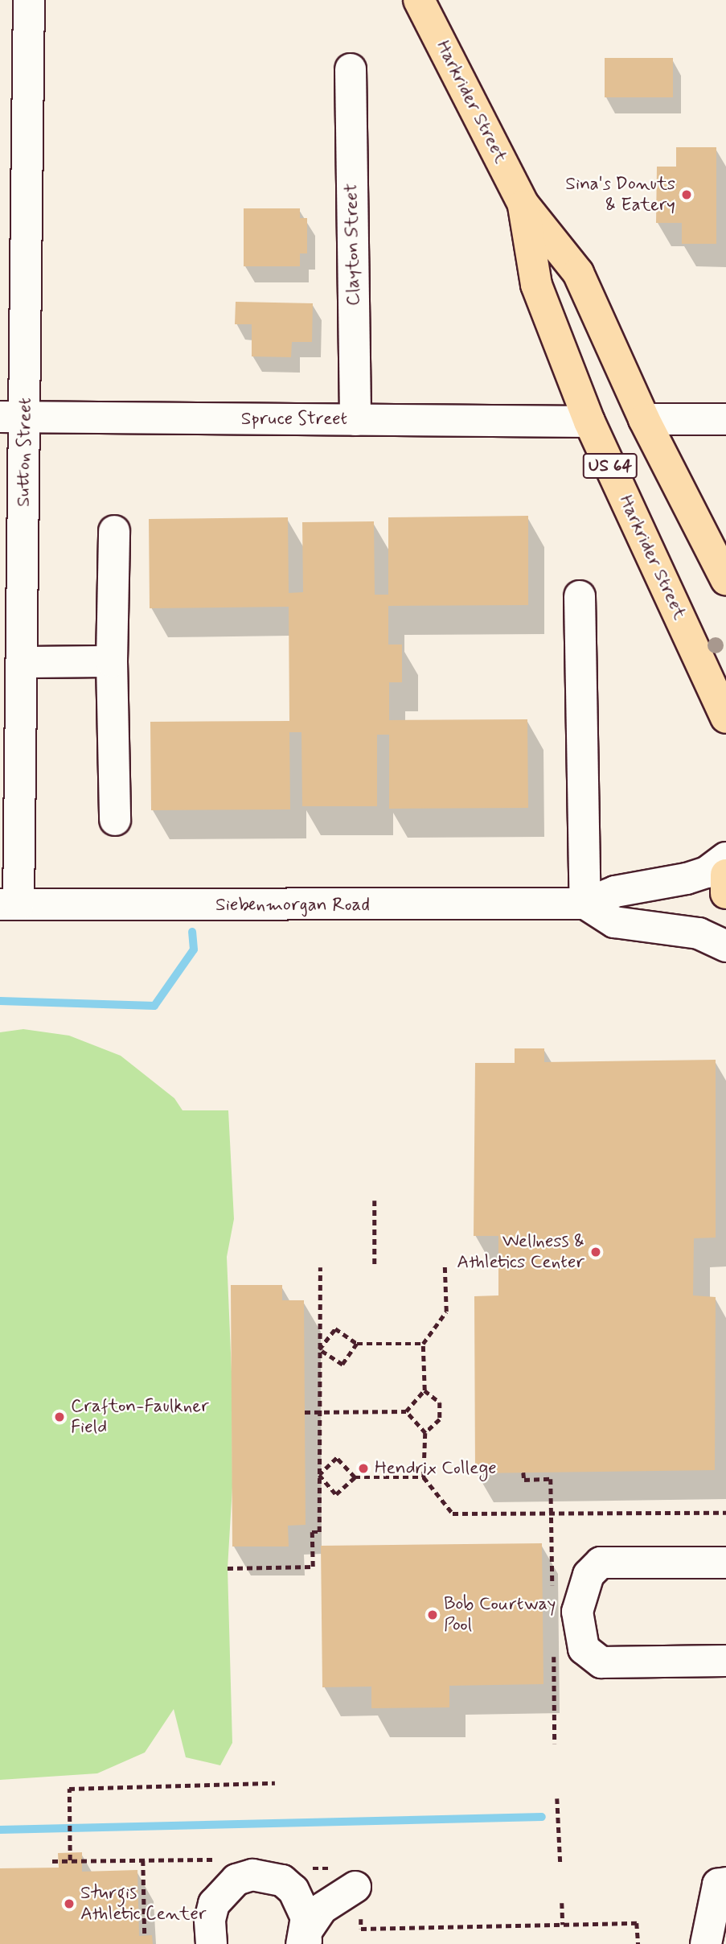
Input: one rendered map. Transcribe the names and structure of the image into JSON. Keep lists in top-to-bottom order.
{
  "streets": {
    "main road": ["Harkrider Street", "US 64"],
    "street": [
      "Clayton Street",
      "Spruce Street",
      "Sutton Street",
      "Siebenmorgan Road"
    ]
  },
  "crossings": [
    ["Harkrider Street", "Spruce Street"],
    ["Clayton Street", "Spruce Street"],
    ["Spruce Street", "Sutton Street"],
    ["Sutton Street", "Siebenmorgan Road"]
  ],
  "places": [
    "Sina's Donuts & Eatery",
    "Wellness & Athletics Center",
    "Crafton-Faulkner Field",
    "Hendrix College",
    "Bob Courtway Pool",
    "Sturgis Athletic Center"
  ]
}
